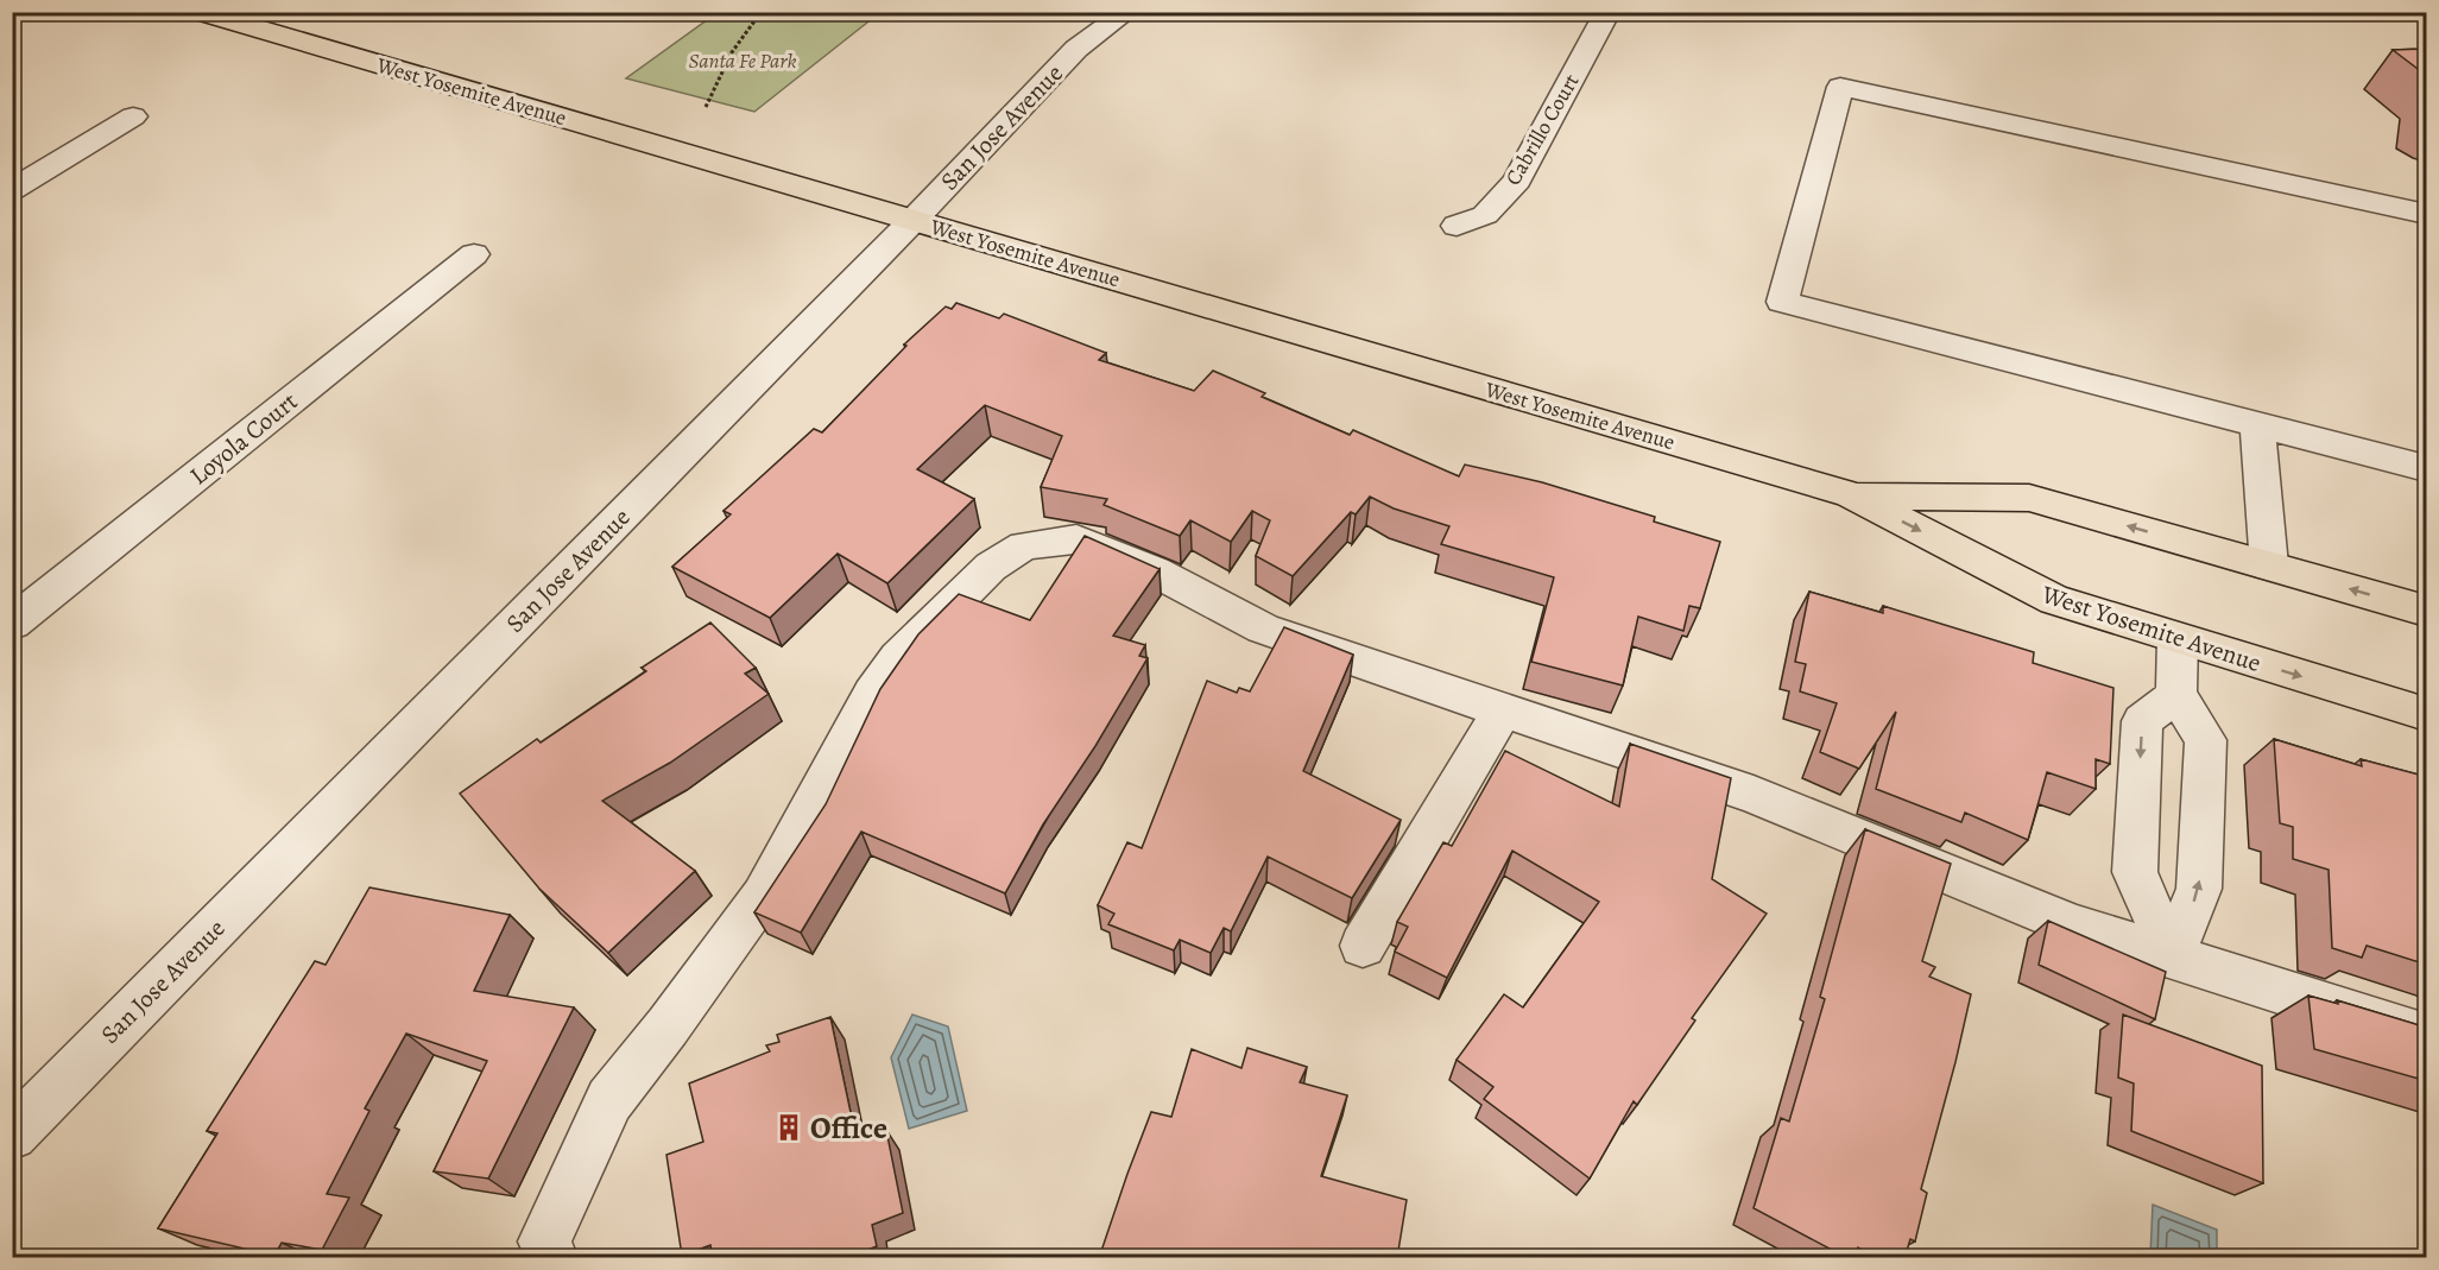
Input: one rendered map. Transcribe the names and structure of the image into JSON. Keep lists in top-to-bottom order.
{
  "streets": {
    "main road": ["West Yosemite Avenue"],
    "street": ["San Jose Avenue", "Cabrillo Court", "Loyola Court"]
  },
  "crossings": [
    ["West Yosemite Avenue", "San Jose Avenue"]
  ],
  "parks": ["Santa Fe Park"],
  "places": {
    "building": ["Office"]
  }
}
